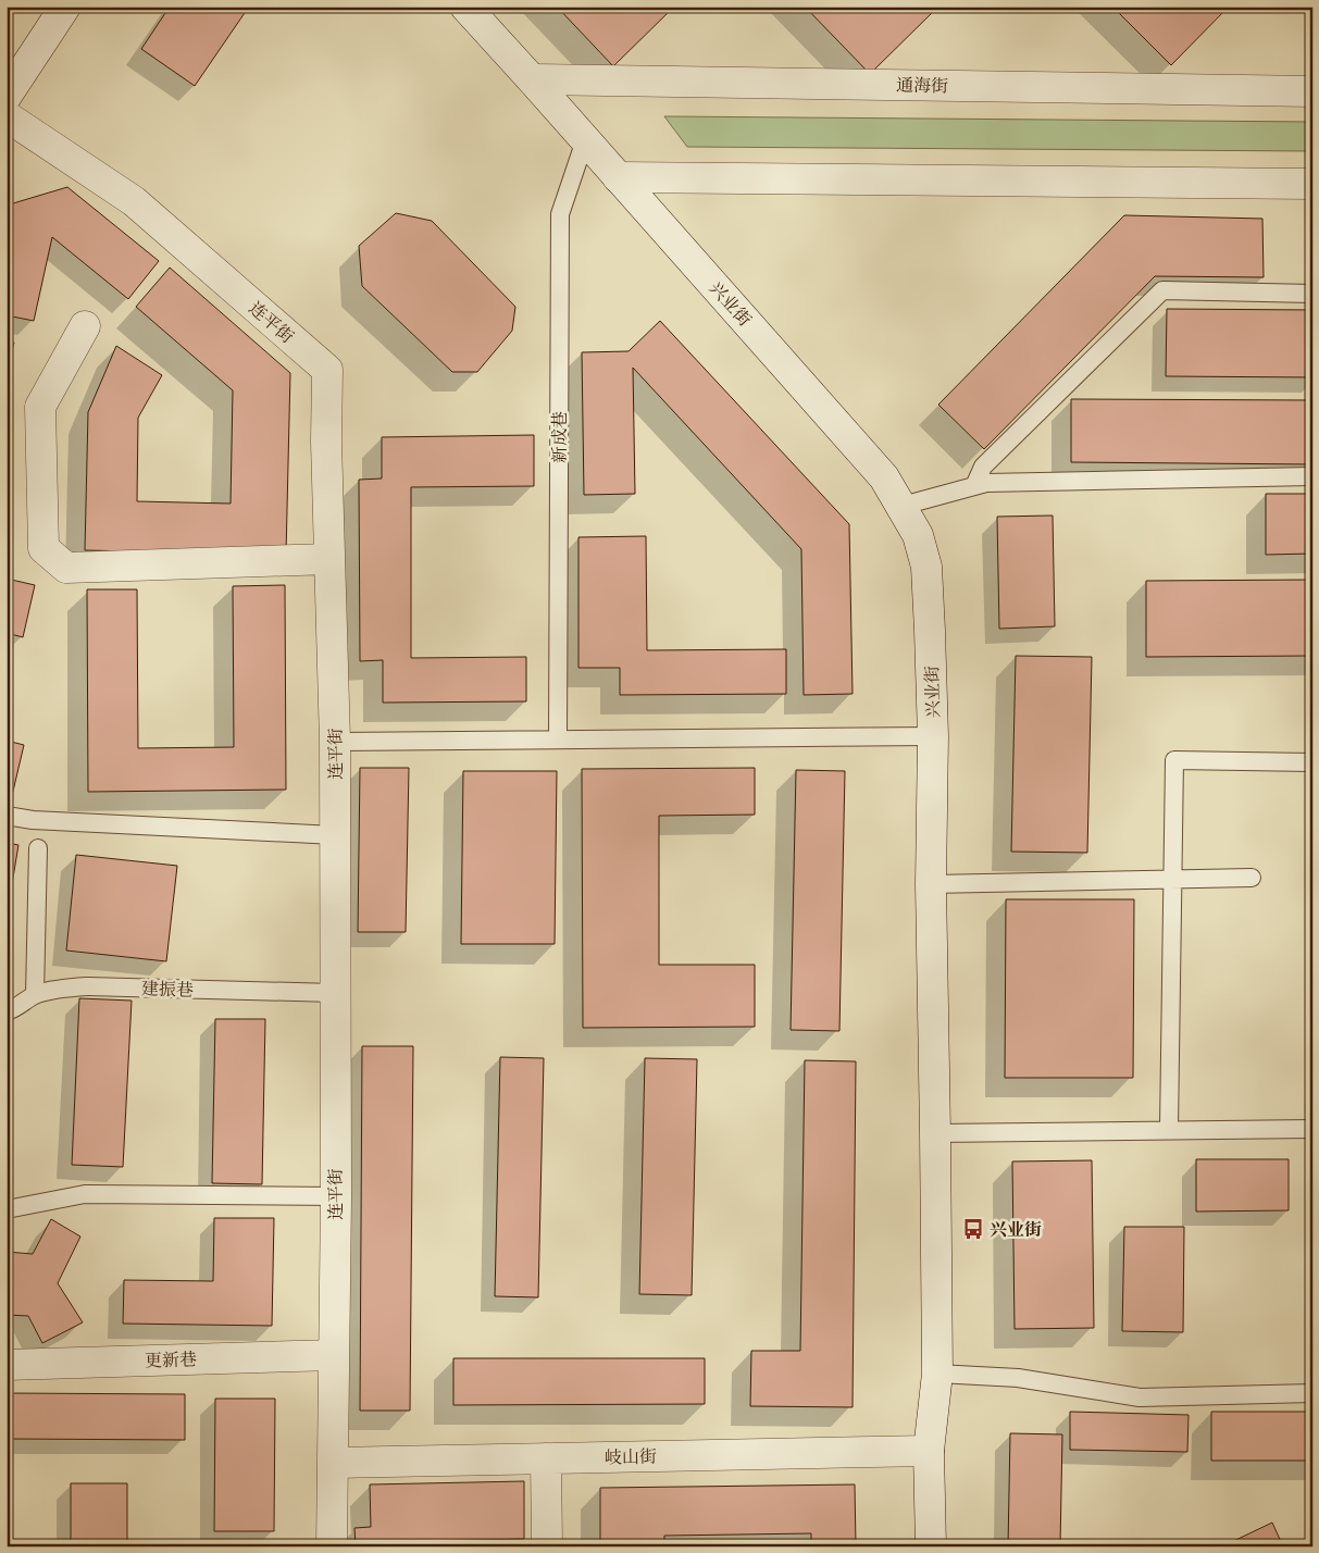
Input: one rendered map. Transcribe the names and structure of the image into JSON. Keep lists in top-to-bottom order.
{
  "streets": {
    "street": [
      "通海街",
      "兴业街",
      "连平街",
      "更新巷",
      "岐山街"
    ],
    "lane": ["新成巷", "建振巷"]
  },
  "crossings": [
    ["通海街", "兴业街"],
    ["兴业街", "新成巷"],
    ["兴业街", "岐山街"],
    ["连平街", "建振巷"],
    ["连平街", "更新巷"],
    ["连平街", "岐山街"]
  ],
  "places": {
    "bus stop": ["兴业街"]
  }
}
